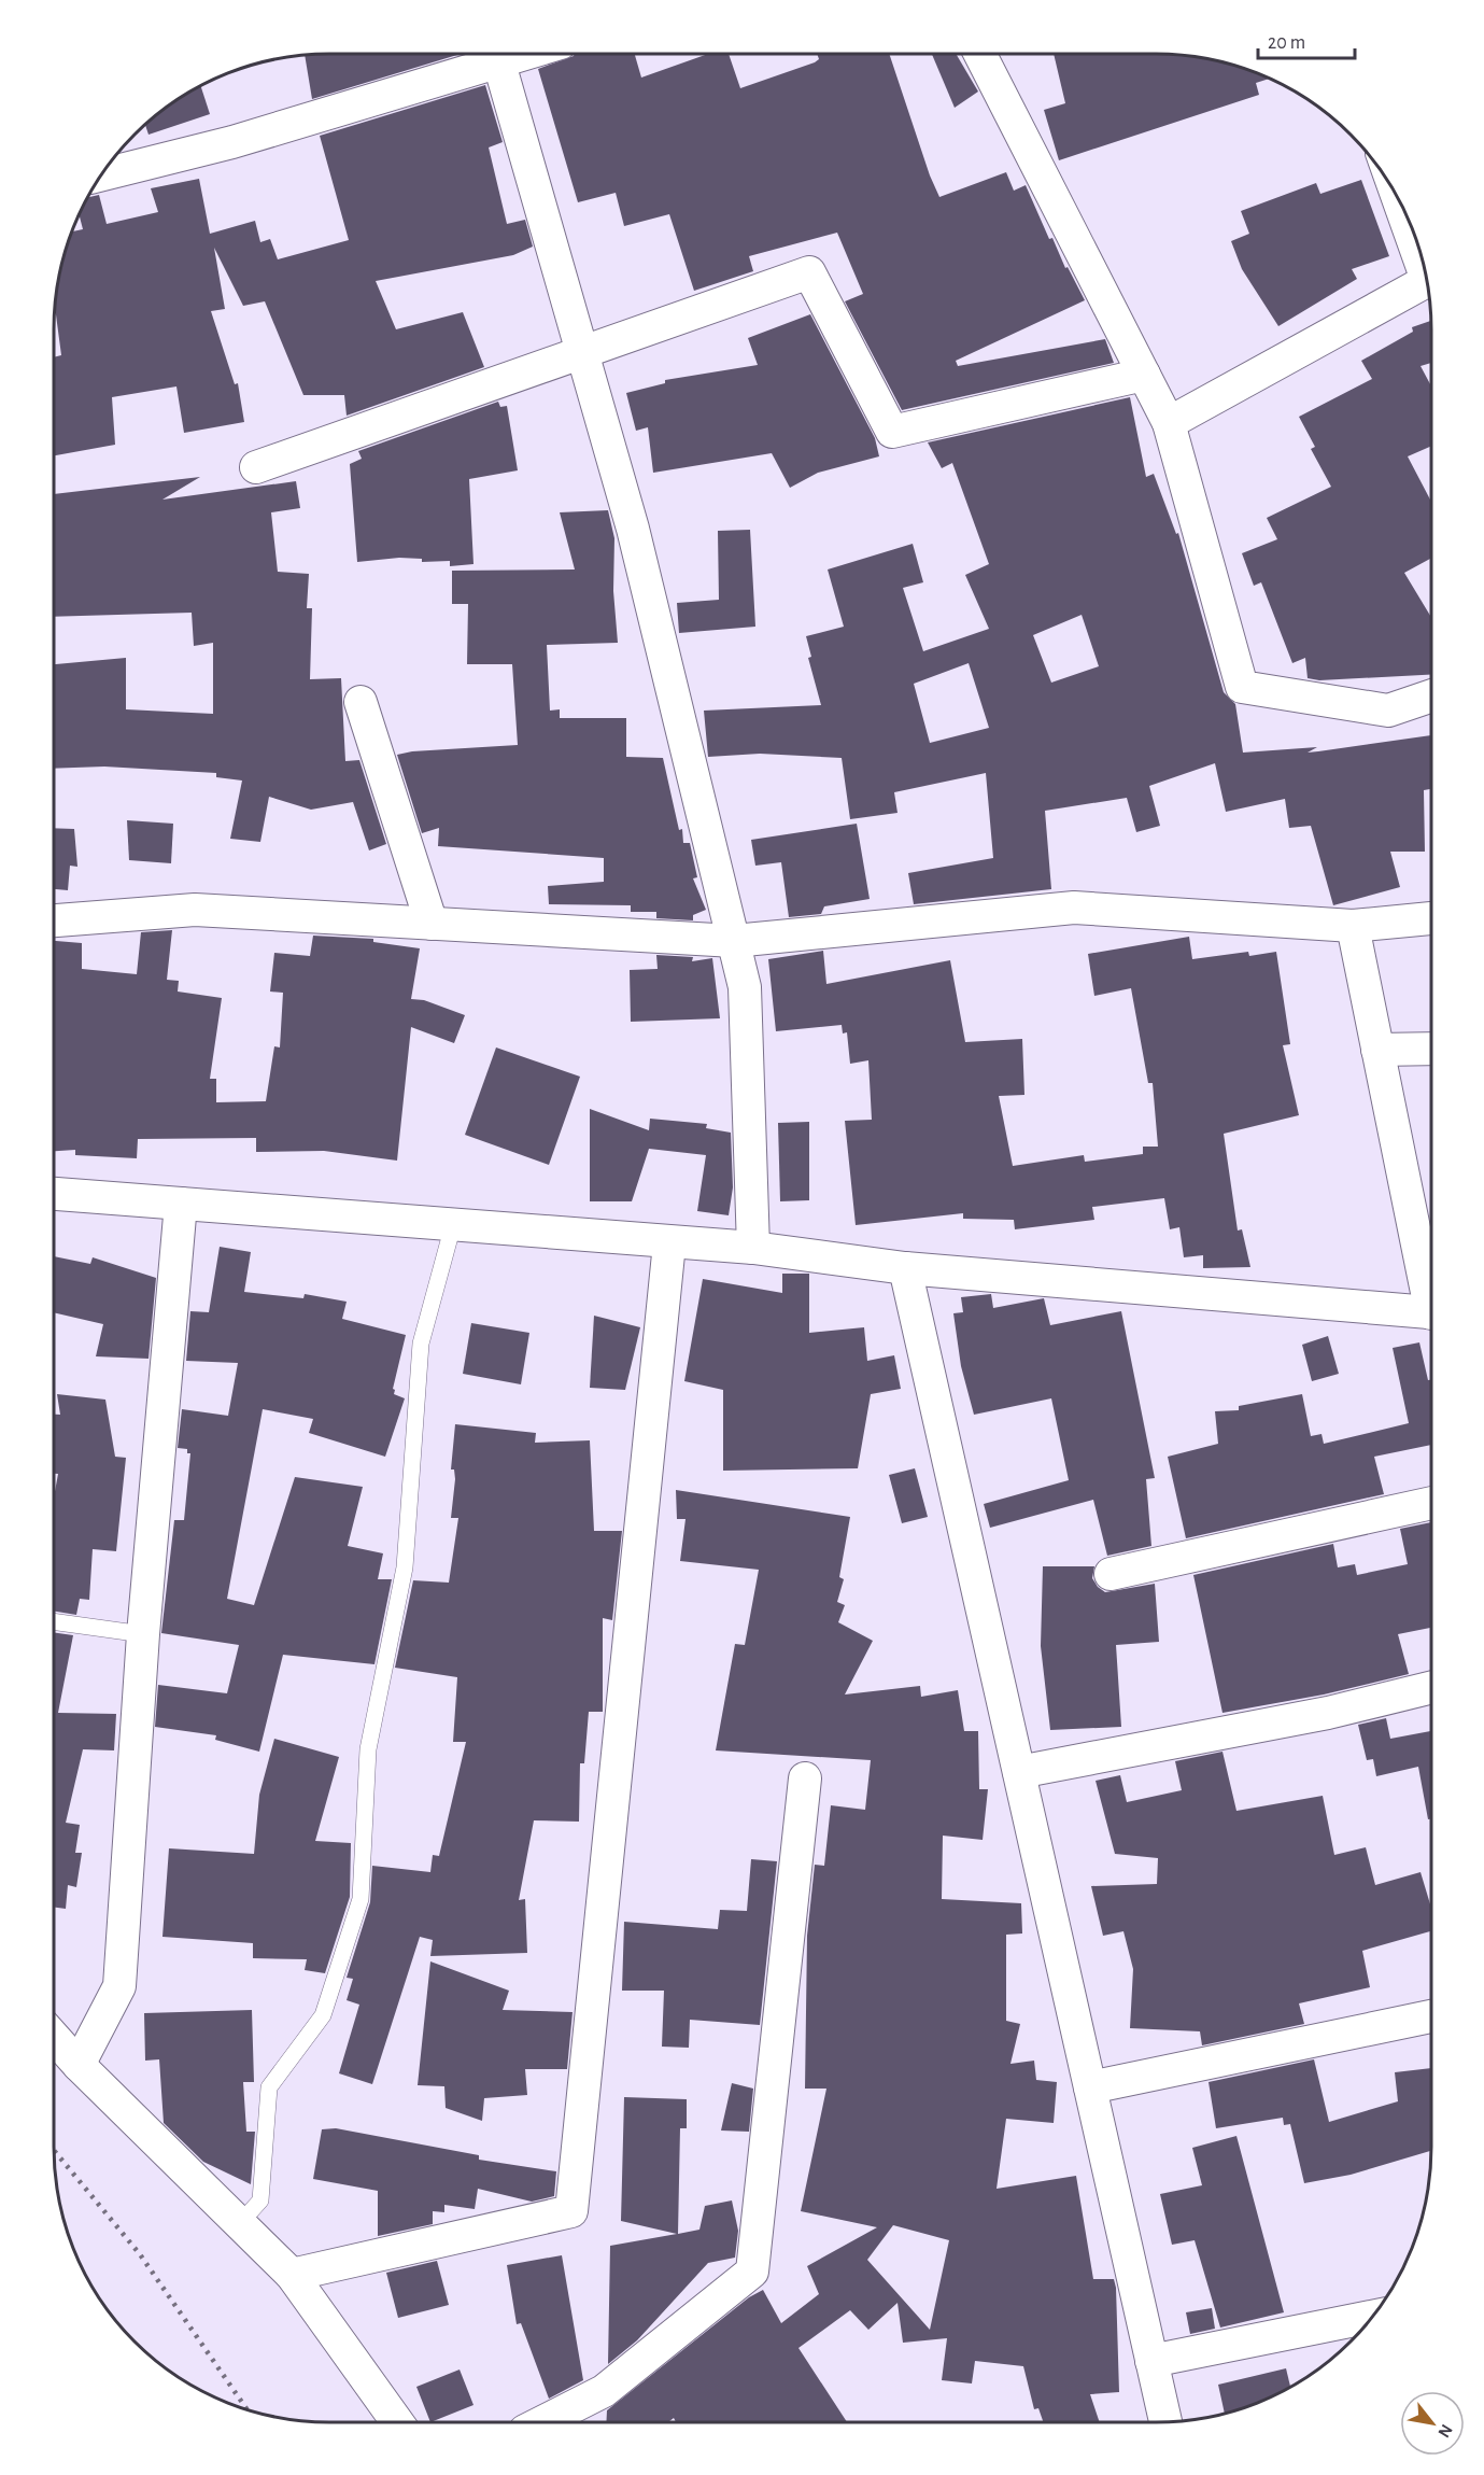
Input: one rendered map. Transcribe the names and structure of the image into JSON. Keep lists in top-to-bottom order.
{
  "scale_bar": "20 m",
  "north": "bottom right"
}
